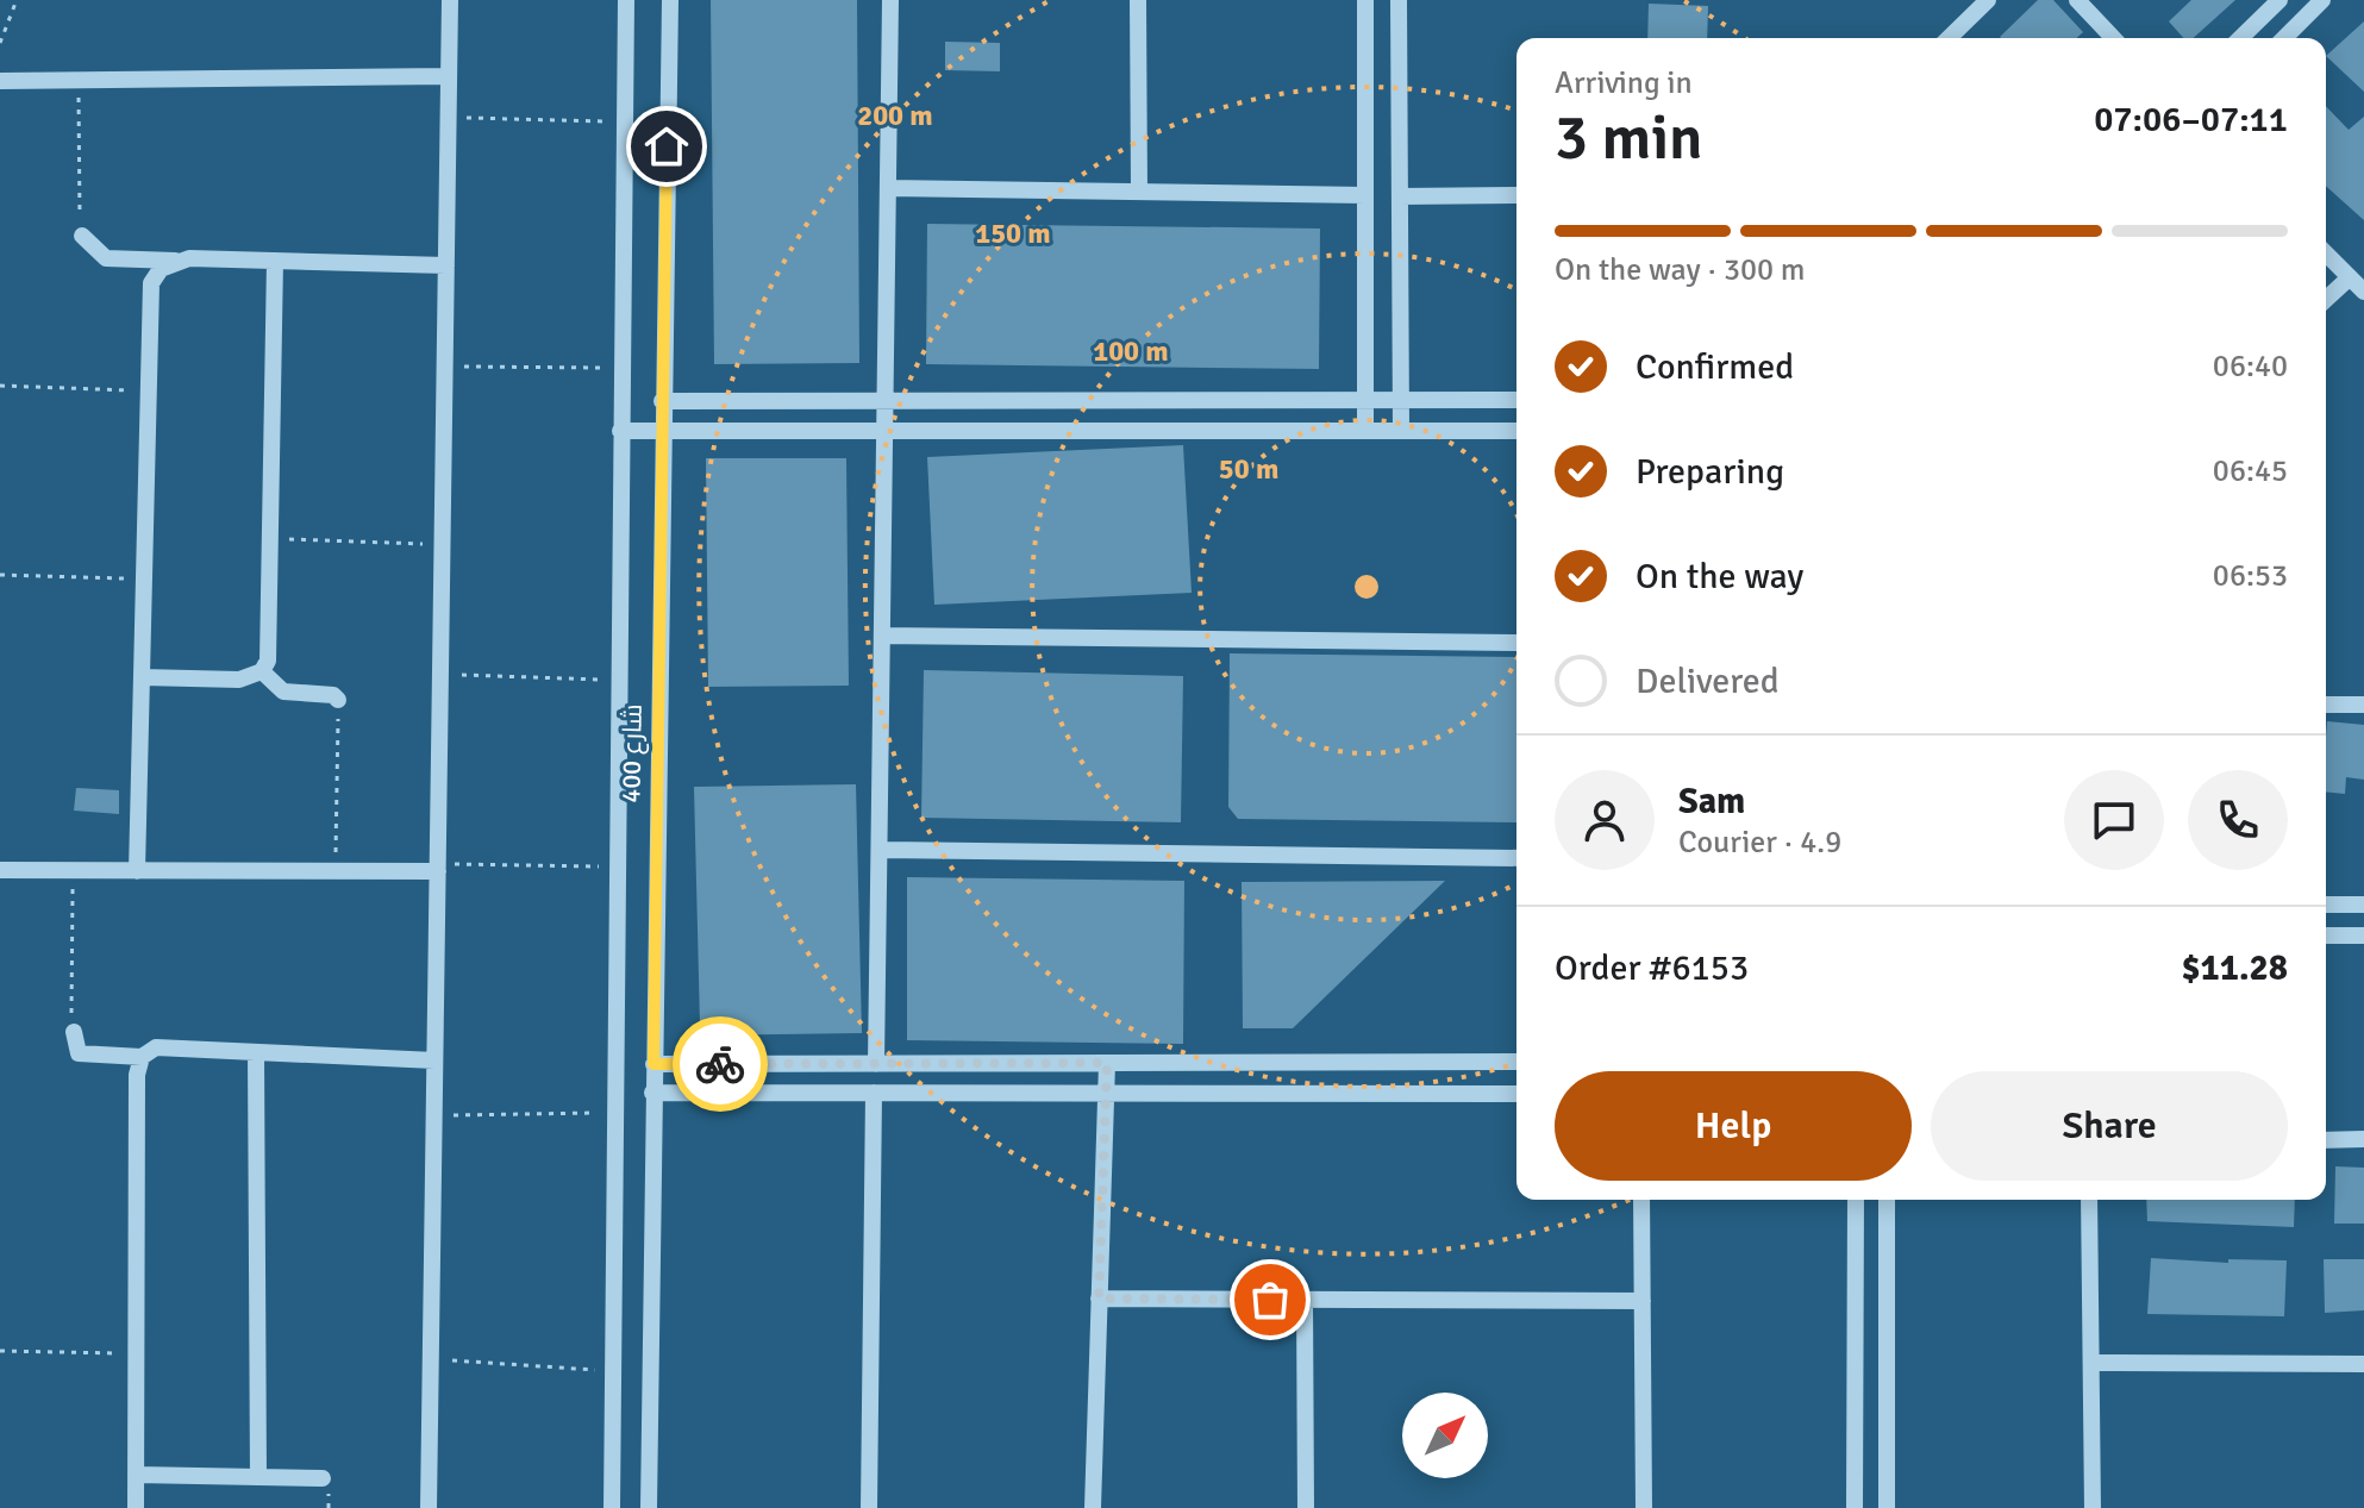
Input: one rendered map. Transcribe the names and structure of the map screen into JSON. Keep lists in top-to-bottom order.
{
  "streets": {
    "street": ["شارع 400"]
  },
  "north": "top right",
  "page": {
    "heading": ["3 min", "Arriving in", "07:06–07:11"],
    "panel": [
      "Sam",
      "Courier · 4.9",
      "Order #6153",
      "$11.28"
    ],
    "bar": "On the way · 300 m",
    "list": [
      ["Confirmed", "06:40"],
      ["Preparing", "06:45"],
      ["On the way", "06:53"],
      "Delivered"
    ],
    "buttons": ["Help", "Share"]
  },
  "rings": [
    "200 m",
    "150 m",
    "100 m",
    "50 m"
  ]
}
